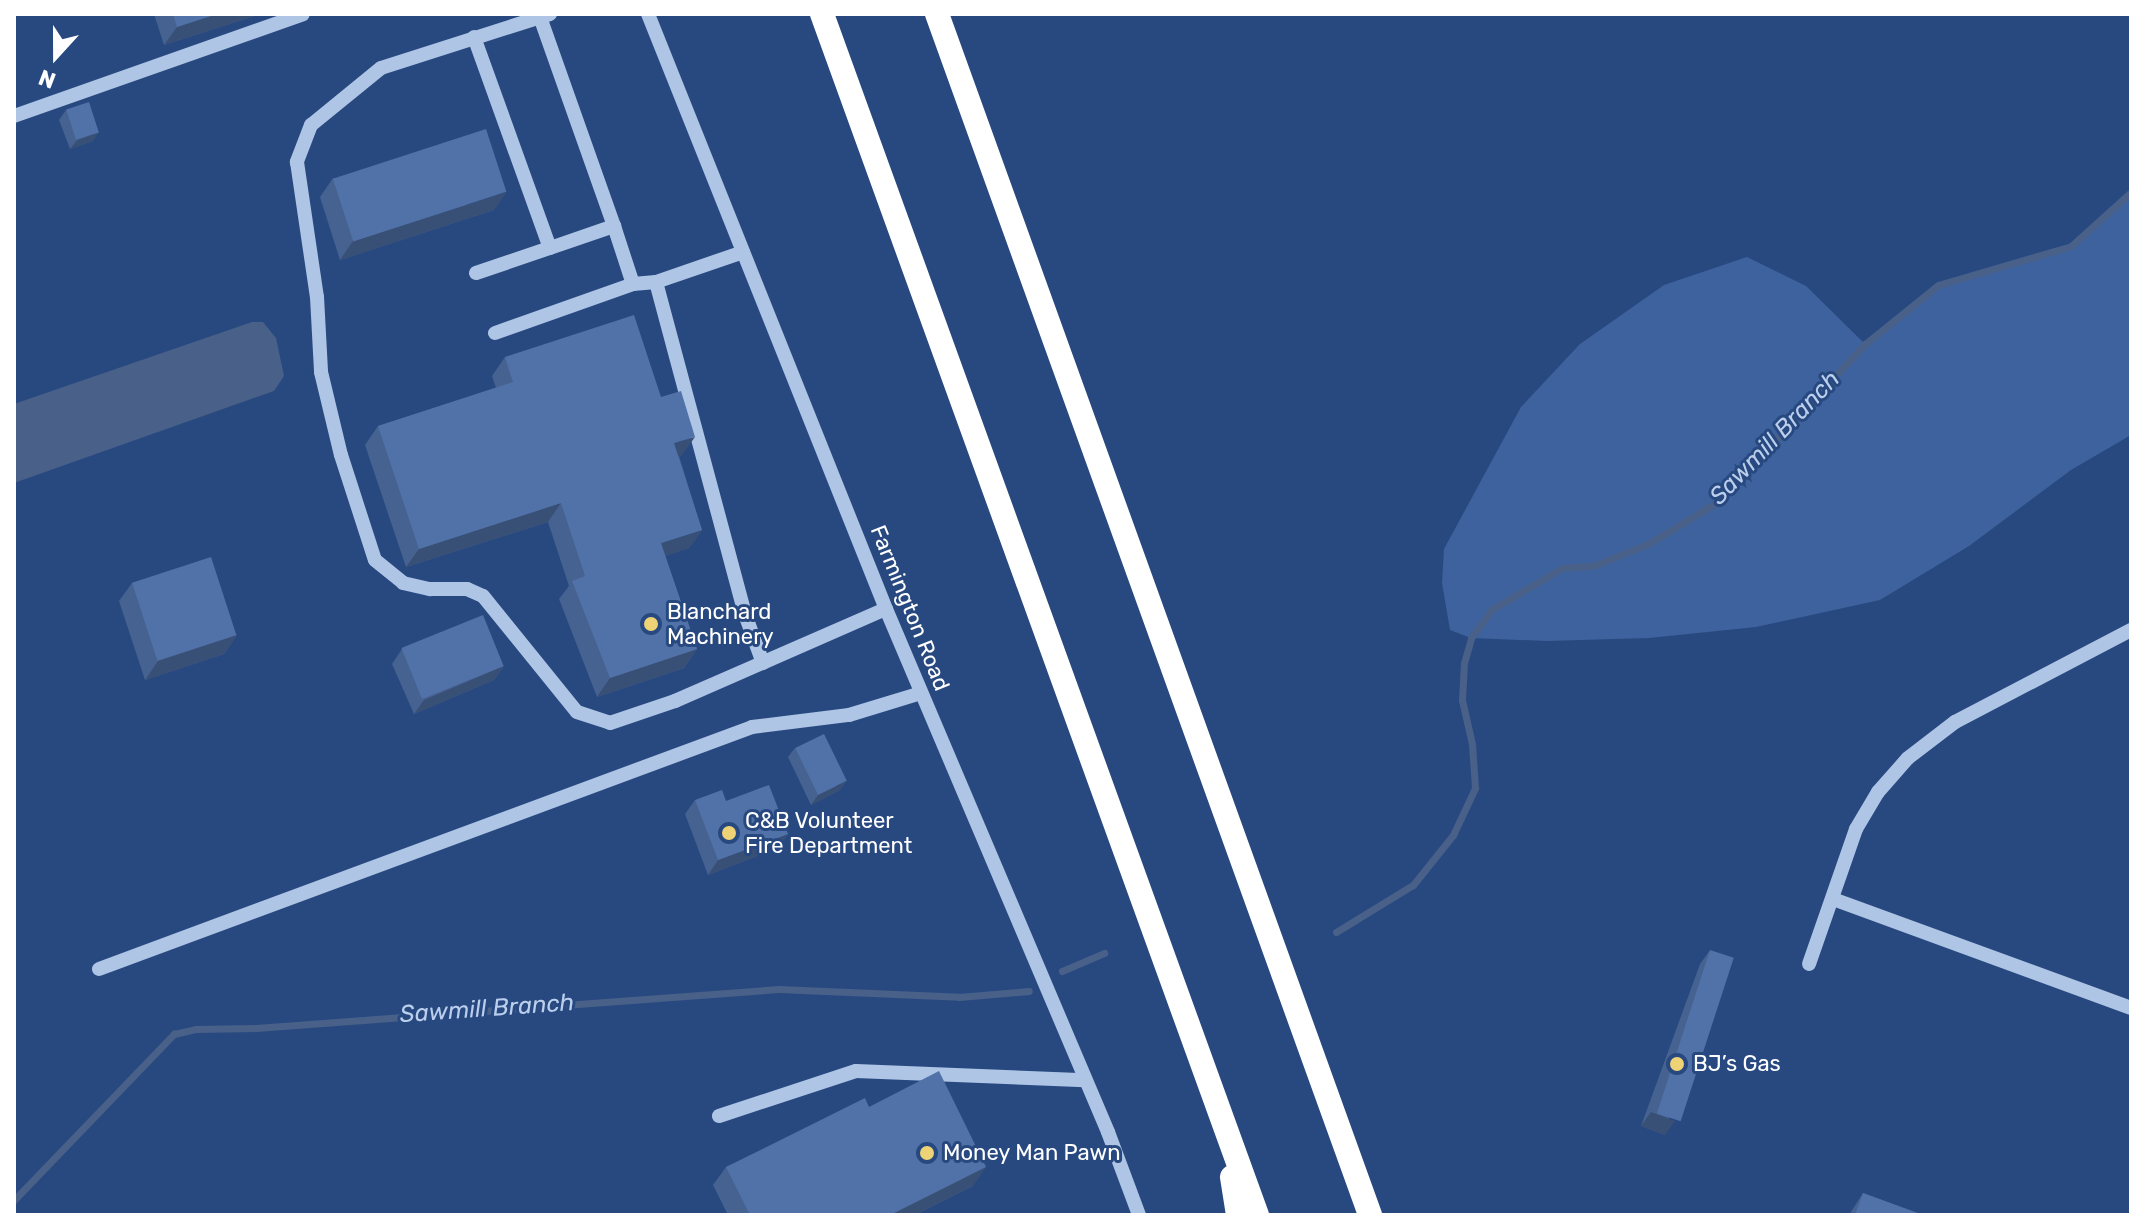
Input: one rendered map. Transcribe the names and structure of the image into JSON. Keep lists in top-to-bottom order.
{
  "streets": {
    "street": ["Farmington Road"]
  },
  "water": ["Sawmill Branch"],
  "places": [
    "Blanchard Machinery",
    "C&B Volunteer Fire Department",
    "BJ’s Gas",
    "Money Man Pawn"
  ],
  "north": "bottom"
}
